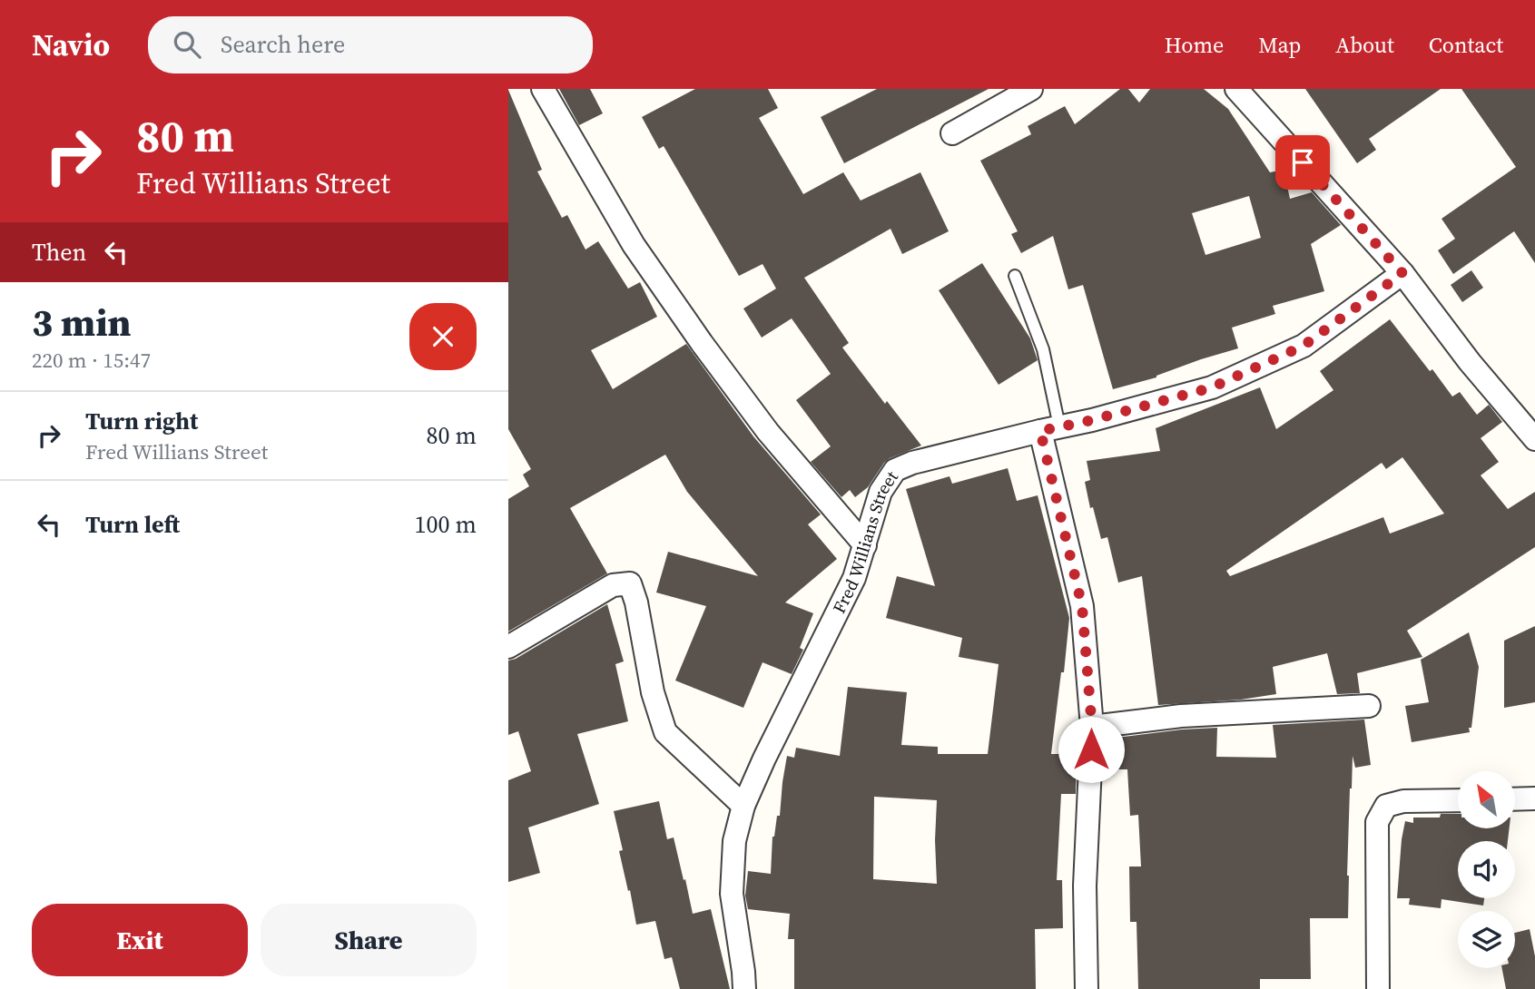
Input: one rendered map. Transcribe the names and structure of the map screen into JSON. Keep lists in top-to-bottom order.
{
  "streets": {
    "street": ["Fred Willians Street"]
  },
  "north": "top left",
  "page": {
    "header": "Navio",
    "search": "Search here",
    "nav": [
      "Home",
      "Map",
      "About",
      "Contact"
    ],
    "turn": ["80 m", "Fred Willians Street"],
    "then": "Then",
    "heading": ["3 min", "220 m · 15:47"],
    "list": [
      {
        "name": "Turn right",
        "note": "Fred Willians Street",
        "value": "80 m"
      },
      {
        "name": "Turn left",
        "value": "100 m"
      }
    ],
    "buttons": ["Exit", "Share"]
  }
}
